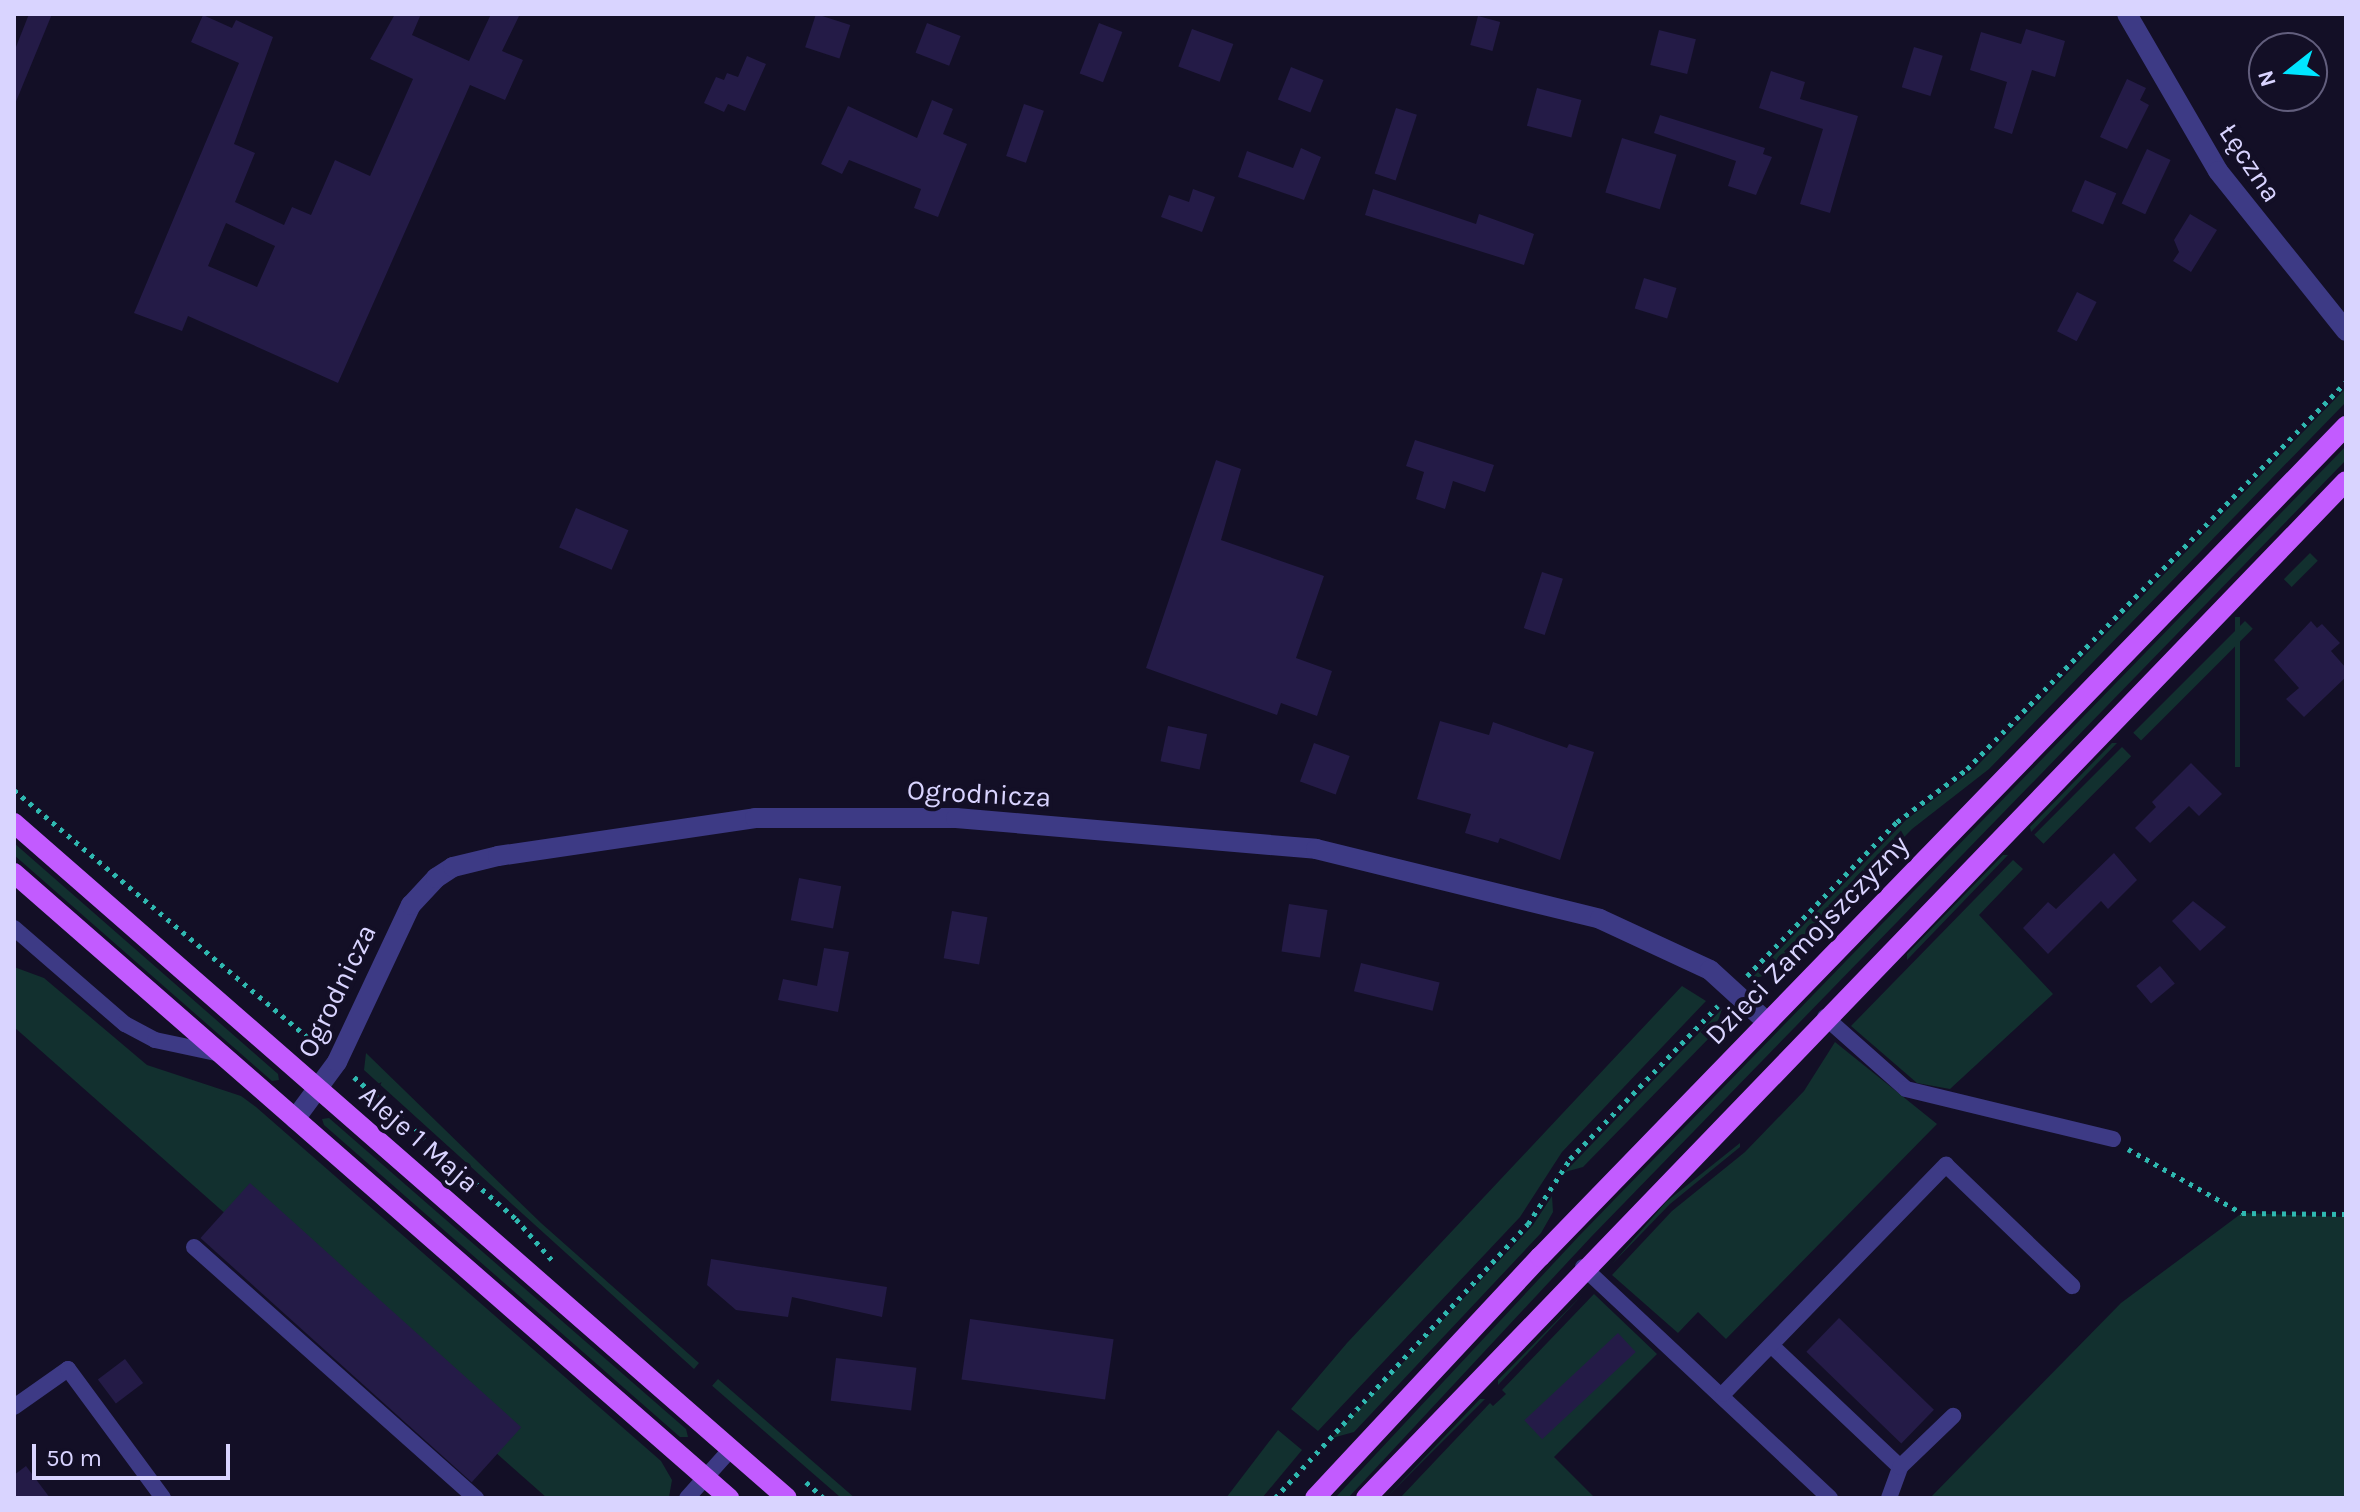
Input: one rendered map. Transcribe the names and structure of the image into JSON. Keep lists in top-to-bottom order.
{
  "streets": {
    "main road": ["Dzieci Zamojszczyzny", "Aleje 1 Maja"],
    "street": ["Łęczna", "Ogrodnicza"]
  },
  "crossings": [
    ["Ogrodnicza", "Dzieci Zamojszczyzny"],
    ["Ogrodnicza", "Aleje 1 Maja"]
  ],
  "scale_bar": "50 m",
  "north": "left"
}
